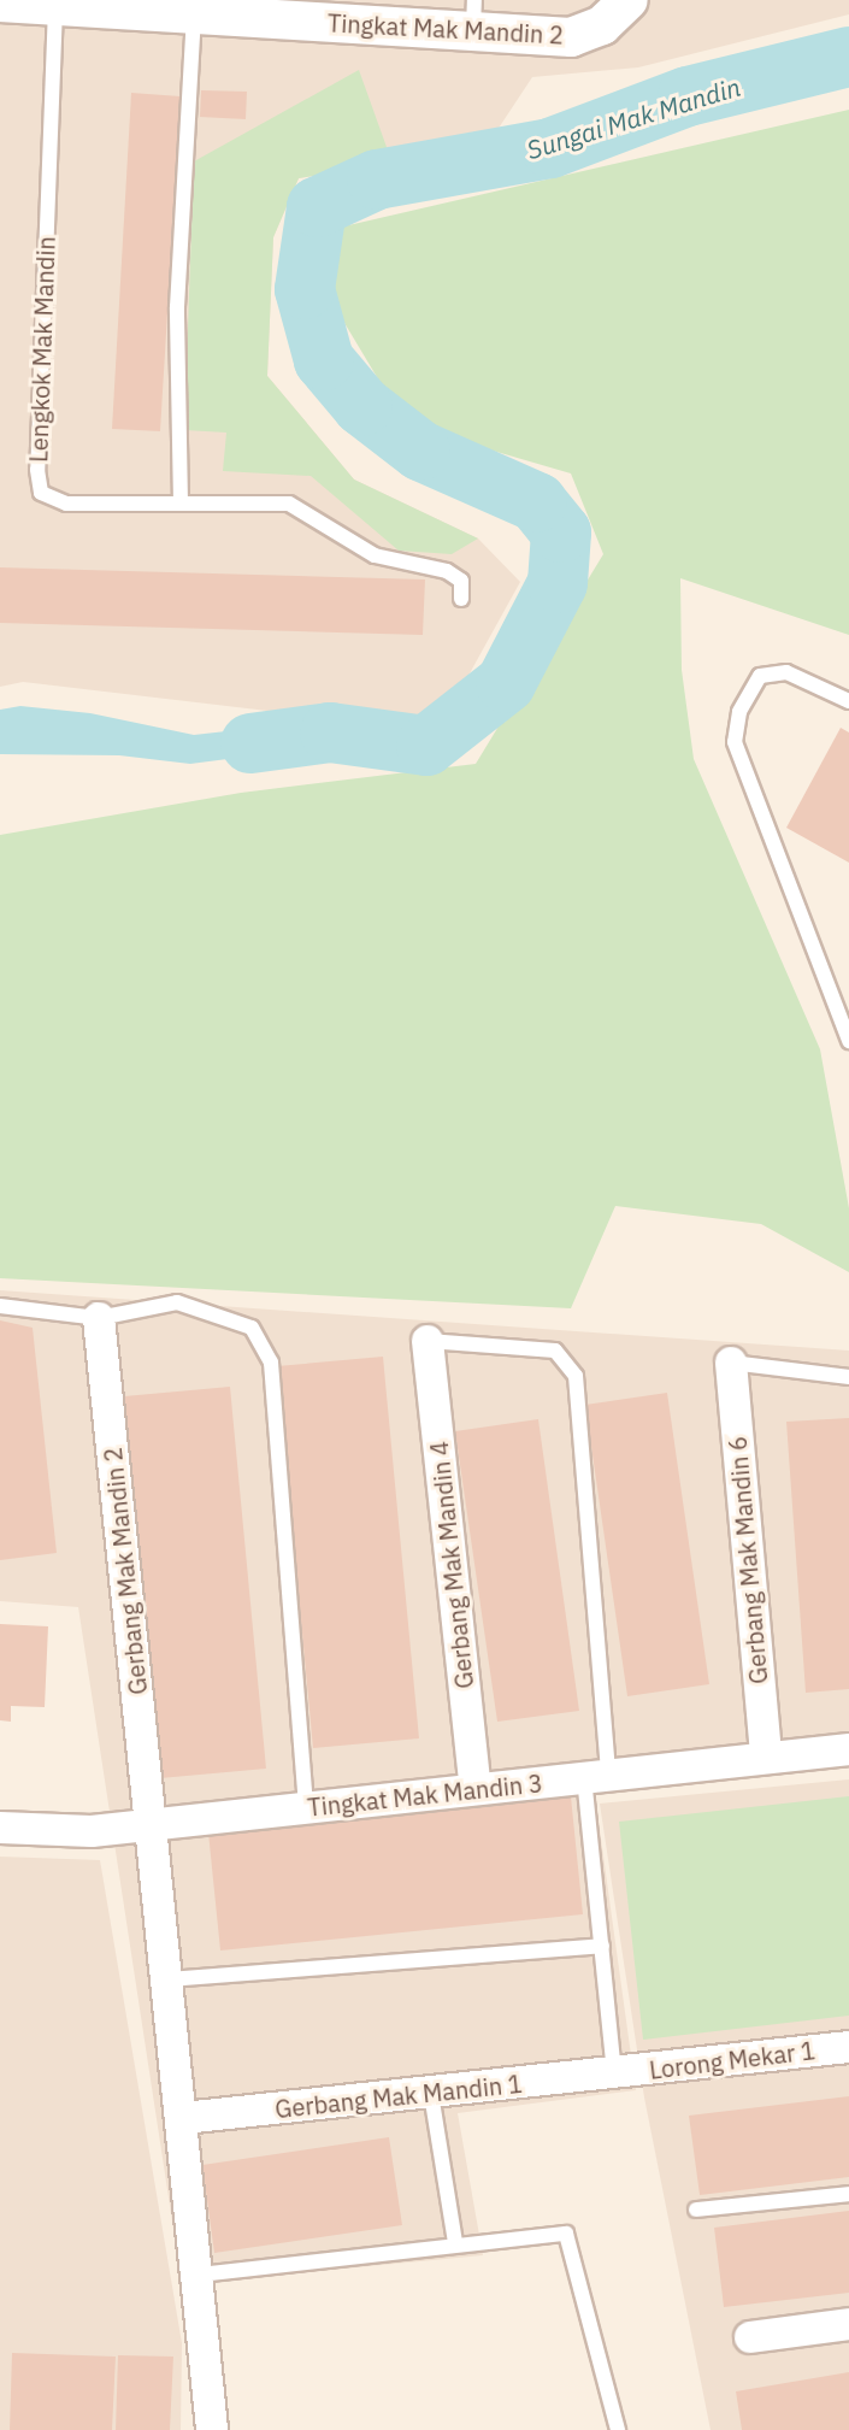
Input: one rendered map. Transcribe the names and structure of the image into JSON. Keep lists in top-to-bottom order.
{
  "streets": {
    "street": [
      "Tingkat Mak Mandin 2",
      "Gerbang Mak Mandin 6",
      "Gerbang Mak Mandin 4",
      "Gerbang Mak Mandin 2",
      "Tingkat Mak Mandin 3",
      "Lorong Mekar 1",
      "Gerbang Mak Mandin 1"
    ],
    "lane": ["Lengkok Mak Mandin"]
  },
  "crossings": [
    ["Tingkat Mak Mandin 2", "Lengkok Mak Mandin"],
    ["Gerbang Mak Mandin 6", "Tingkat Mak Mandin 3"],
    ["Gerbang Mak Mandin 4", "Tingkat Mak Mandin 3"],
    ["Gerbang Mak Mandin 2", "Tingkat Mak Mandin 3"],
    ["Gerbang Mak Mandin 2", "Gerbang Mak Mandin 1"],
    ["Lorong Mekar 1", "Gerbang Mak Mandin 1"]
  ],
  "water": ["Sungai Mak Mandin"]
}
